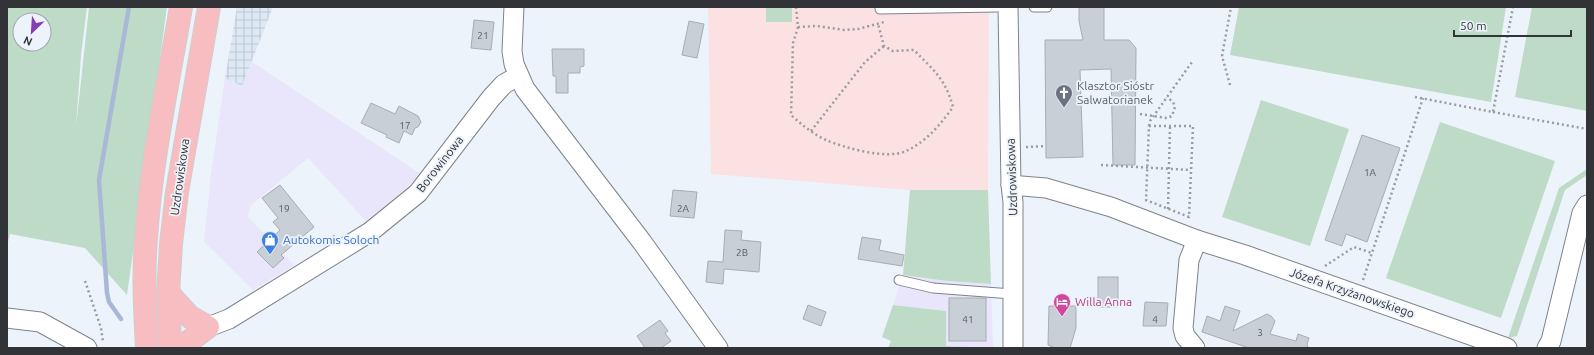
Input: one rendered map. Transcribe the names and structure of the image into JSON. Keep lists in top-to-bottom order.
{
  "streets": {
    "main road": ["Uzdrowiskowa"],
    "street": ["Borowinowa", "Józefa Krzyżanowskiego"]
  },
  "crossings": [
    ["Uzdrowiskowa", "Józefa Krzyżanowskiego"]
  ],
  "places": {
    "church": ["Klasztor Sióstr Salwatorianek"],
    "shop": ["Autokomis Soloch"],
    "hotel": ["Willa Anna"]
  },
  "house_numbers": [
    "21",
    "17",
    "1A",
    "19",
    "2A",
    "2B",
    "41",
    "4",
    "3"
  ],
  "scale_bar": "50 m",
  "north": "bottom left"
}
